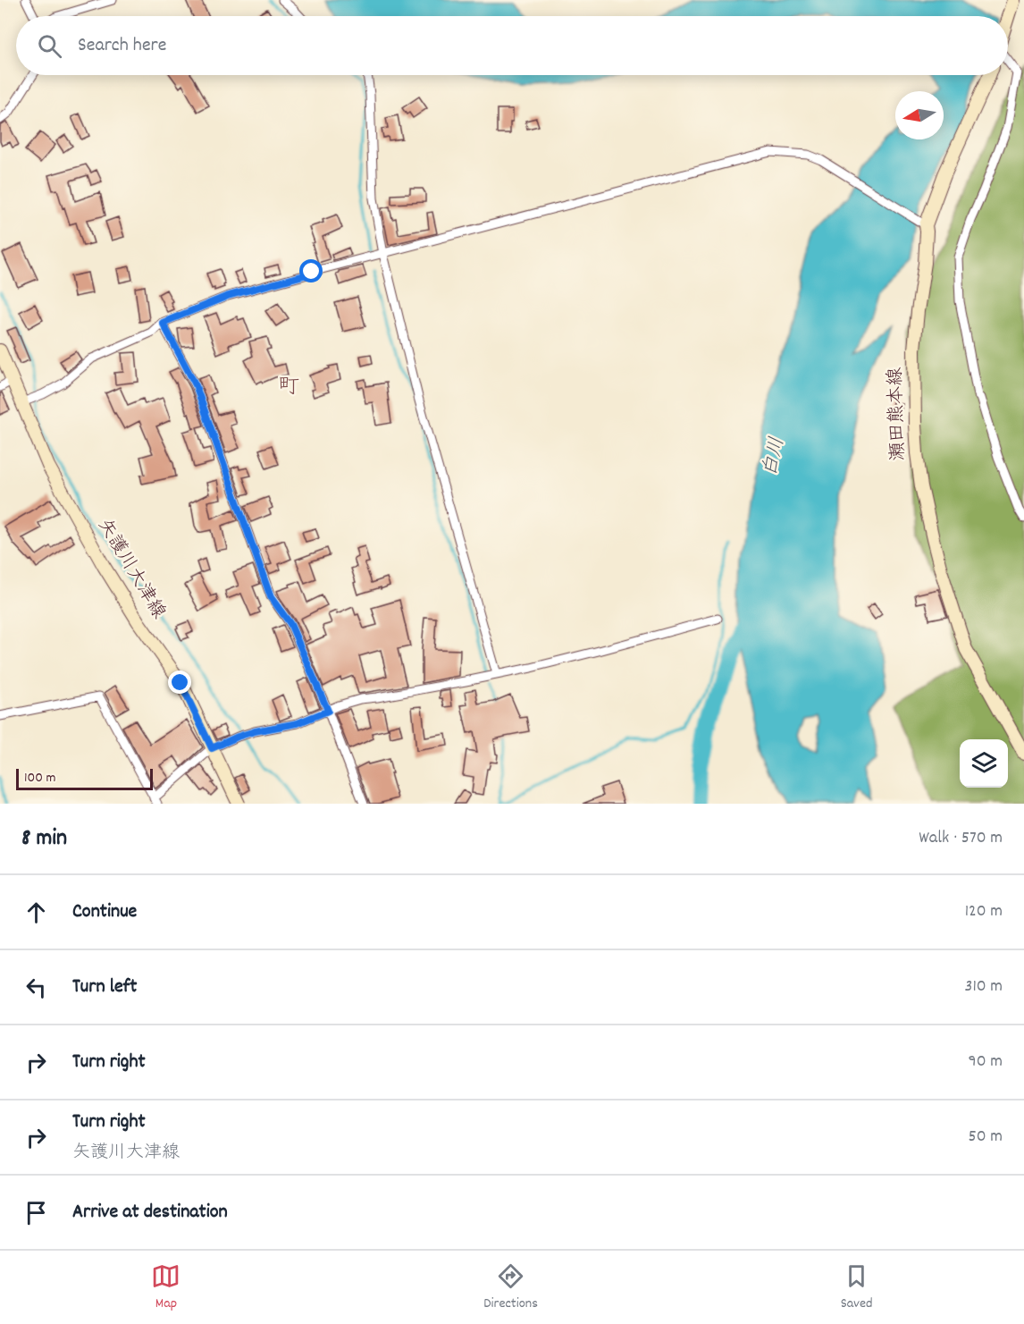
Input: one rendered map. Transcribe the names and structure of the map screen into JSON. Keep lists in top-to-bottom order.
{
  "streets": {
    "main road": ["瀬田熊本線", "矢護川大津線"]
  },
  "districts": ["町"],
  "water": ["白川"],
  "scale_bar": "100 m",
  "north": "left",
  "page": {
    "search": "Search here",
    "scale": "100 m",
    "heading": ["8 min", "Walk · 570 m"],
    "list": [
      ["Continue", "120 m"],
      ["Turn left", "310 m"],
      ["Turn right", "90 m"],
      ["Turn right", "矢護川大津線", "50 m"],
      "Arrive at destination"
    ],
    "nav": ["Map", "Directions", "Saved"]
  }
}
